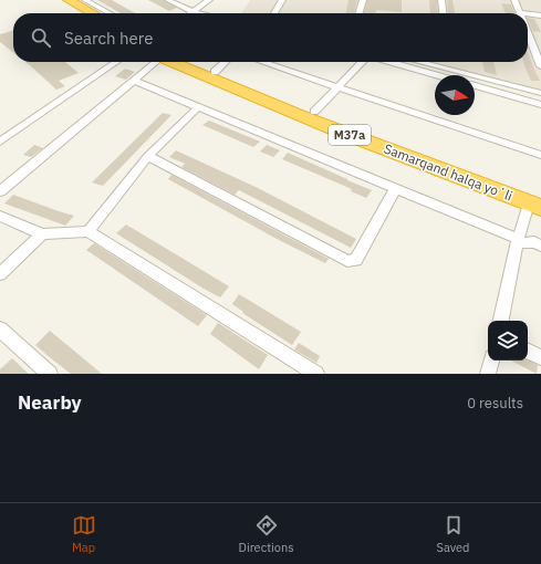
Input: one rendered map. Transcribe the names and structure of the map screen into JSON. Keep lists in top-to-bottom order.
{
  "streets": {
    "highway": ["M37a", "Samarqand halqa yoʻli"]
  },
  "north": "right",
  "page": {
    "search": "Search here",
    "heading": ["Nearby", "0 results"],
    "nav": ["Map", "Directions", "Saved"]
  }
}
